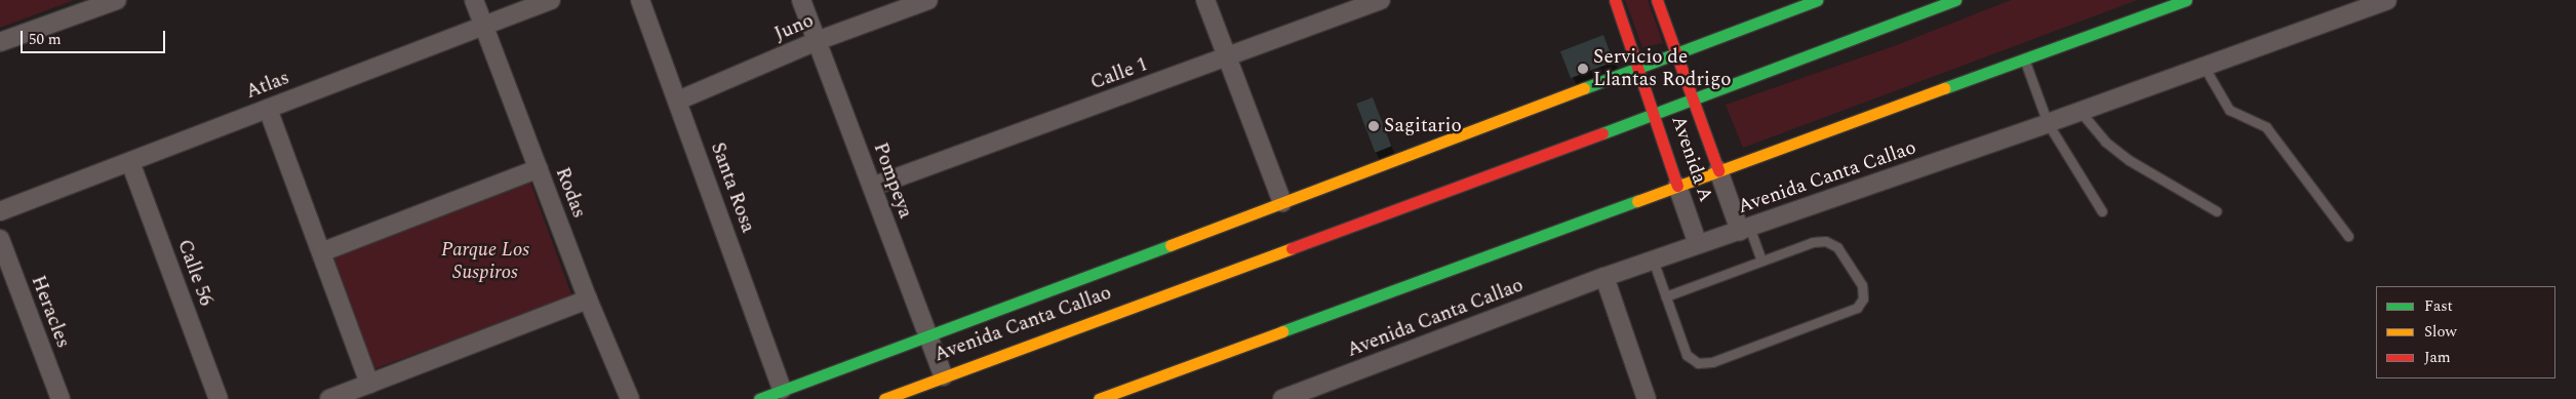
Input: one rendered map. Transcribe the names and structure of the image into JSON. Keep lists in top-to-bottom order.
{
  "streets": {
    "main road": ["Avenida A", "Avenida Canta Callao"],
    "street": [
      "Juno",
      "Calle 1",
      "Atlas",
      "Pompeya",
      "Santa Rosa",
      "Rodas",
      "Calle 56",
      "Heracles"
    ]
  },
  "crossings": [
    ["Juno", "Pompeya"],
    ["Juno", "Santa Rosa"],
    ["Calle 1", "Pompeya"],
    ["Atlas", "Rodas"],
    ["Atlas", "Calle 56"],
    ["Avenida A", "Avenida Canta Callao"],
    ["Avenida Canta Callao", "Pompeya"],
    ["Avenida Canta Callao", "Santa Rosa"]
  ],
  "parks": ["Parque Los Suspiros"],
  "places": ["Servicio de Llantas Rodrigo", "Sagitario"],
  "legend": ["Fast", "Slow", "Jam"],
  "scale_bar": "50 m"
}
